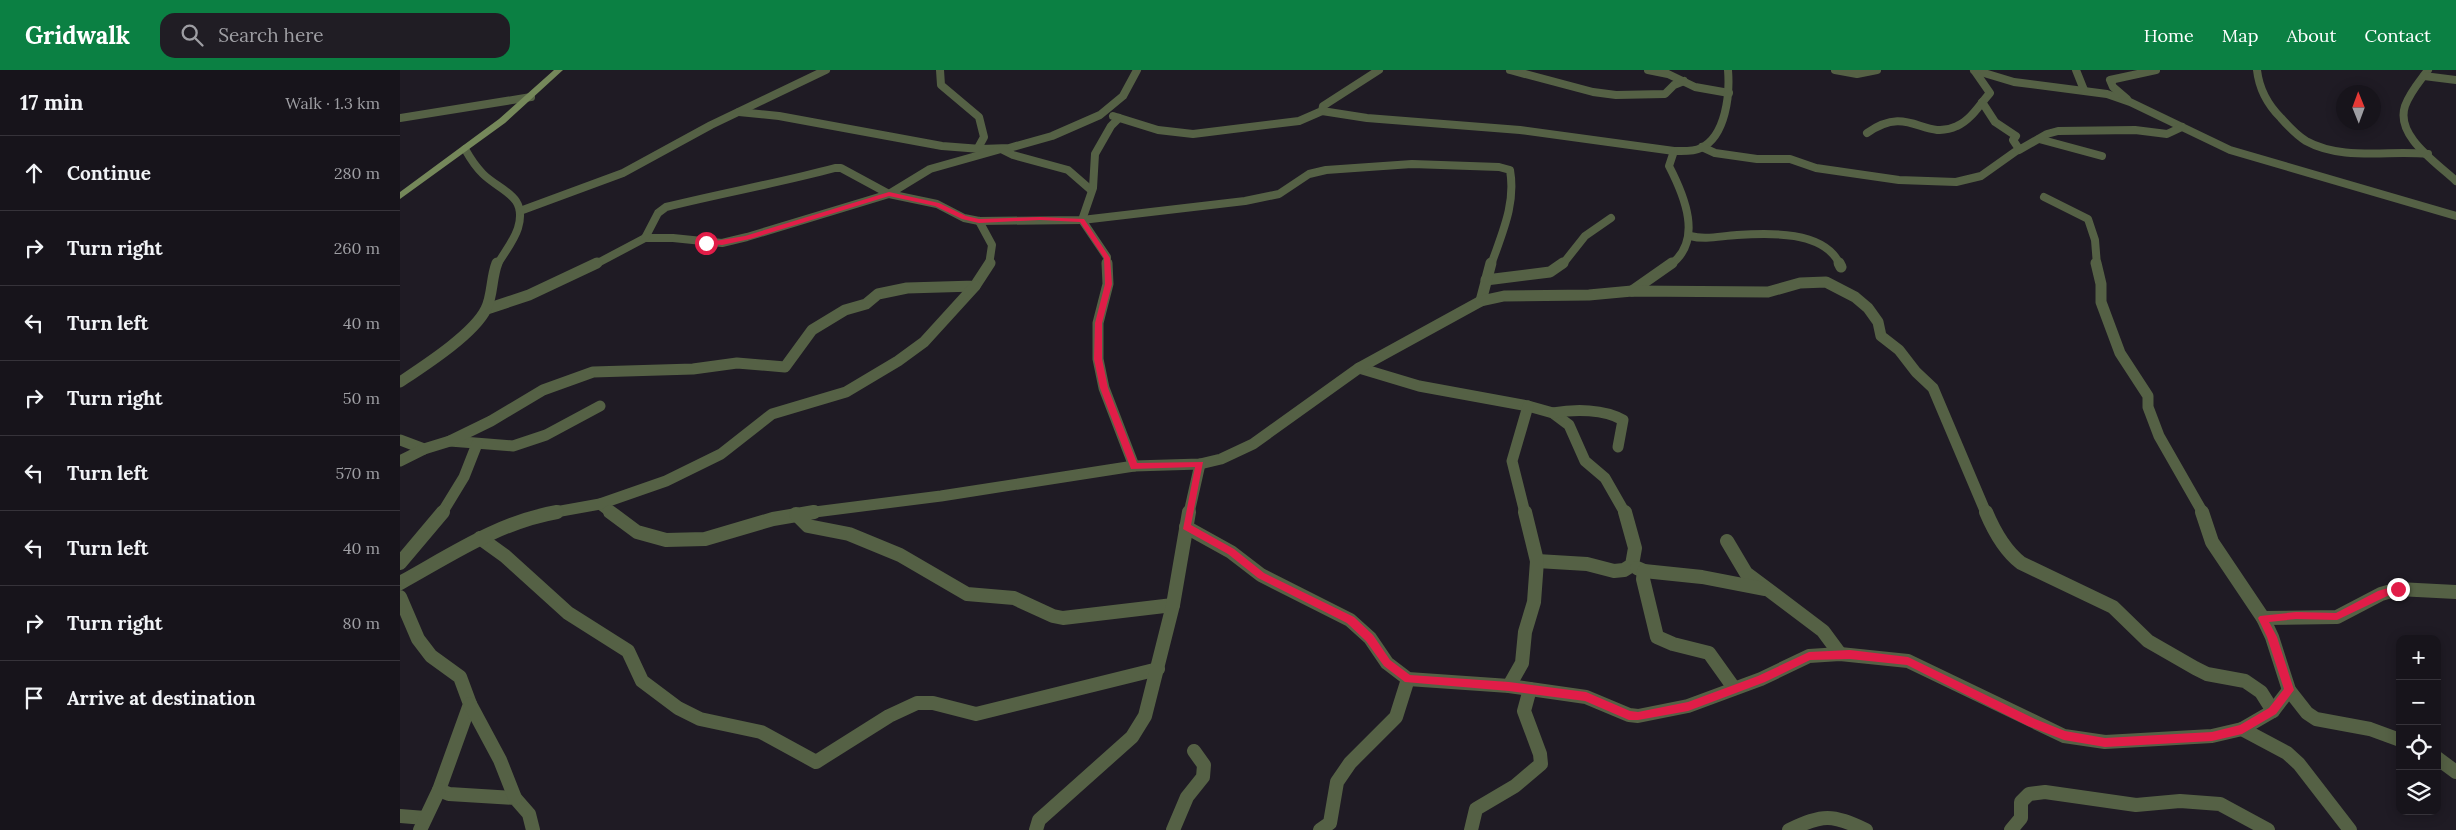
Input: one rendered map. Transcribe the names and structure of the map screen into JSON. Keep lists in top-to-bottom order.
{
  "north": "top",
  "page": {
    "header": "Gridwalk",
    "search": "Search here",
    "nav": [
      "Home",
      "Map",
      "About",
      "Contact"
    ],
    "heading": ["17 min", "Walk · 1.3 km"],
    "list": [
      ["Continue", "280 m"],
      ["Turn right", "260 m"],
      ["Turn left", "40 m"],
      ["Turn right", "50 m"],
      ["Turn left", "570 m"],
      ["Turn left", "40 m"],
      ["Turn right", "80 m"],
      "Arrive at destination"
    ],
    "map_buttons": ["+", "−"]
  }
}
